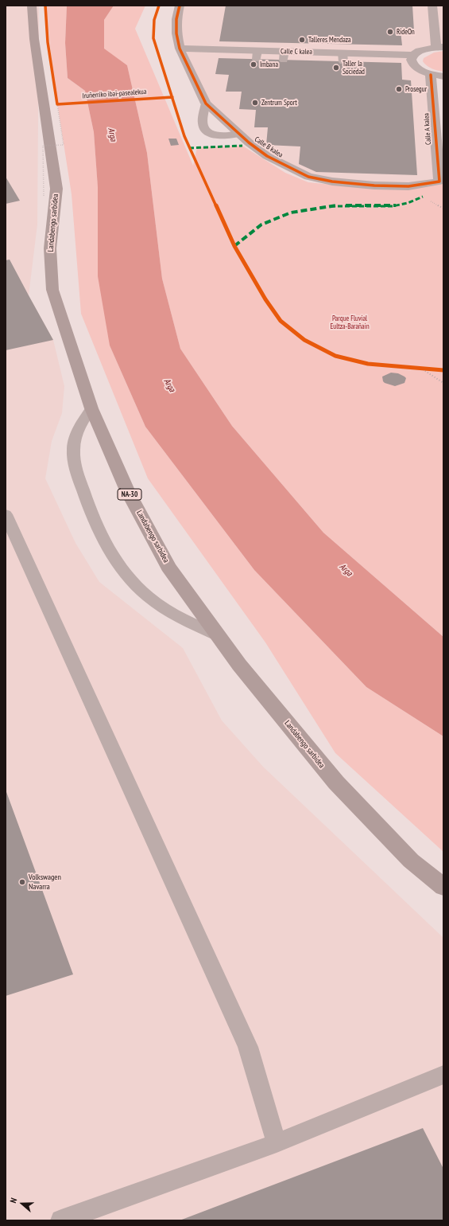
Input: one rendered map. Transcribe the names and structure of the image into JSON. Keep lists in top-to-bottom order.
{
  "streets": {
    "highway": ["Landabengo sarbidea", "NA-30"],
    "street": ["Calle C kalea", "Calle A kalea", "Calle B kalea"],
    "cycle path": ["Iruñerriko ibai-pasealekua"]
  },
  "crossings": [
    ["Calle C kalea", "Calle B kalea"],
    ["Calle A kalea", "Calle B kalea"]
  ],
  "water": ["Arga"],
  "parks": ["Parque Fluvial Eultza-Barañain"],
  "places": [
    "RideOn",
    "Talleres Mendaza",
    "Imbana",
    "Taller la Sociedad",
    "Prosegur",
    "Zentrum Sport",
    "Volkswagen Navarra"
  ],
  "north": "left"
}
